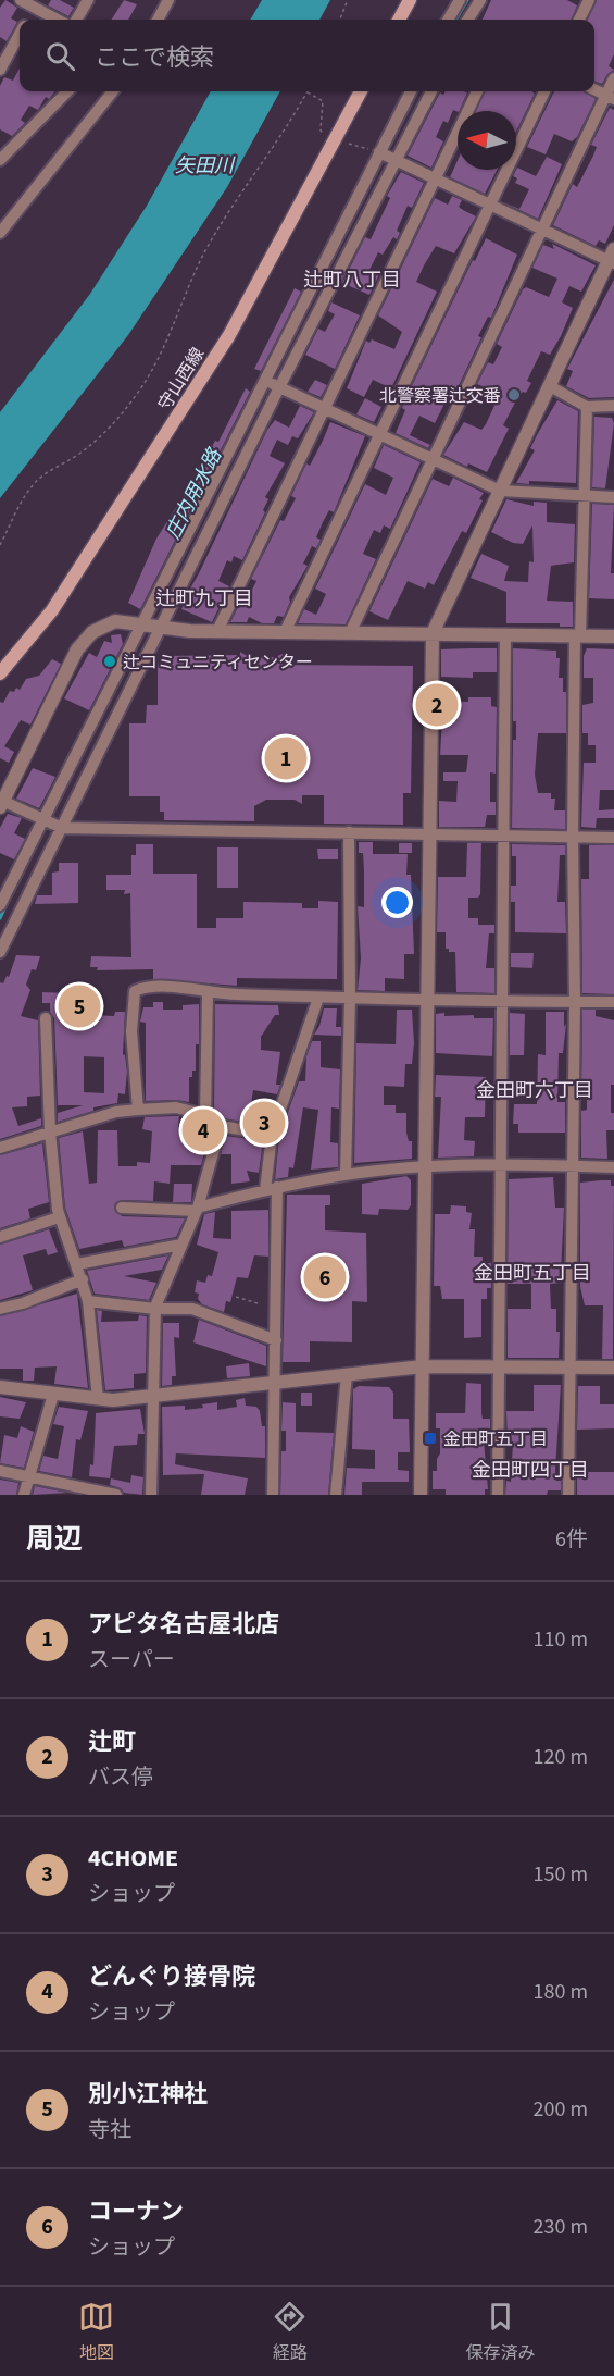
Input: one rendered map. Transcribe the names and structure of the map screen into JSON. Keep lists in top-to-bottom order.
{
  "streets": {
    "main road": ["守山西線"]
  },
  "districts": [
    "辻町八丁目",
    "辻町九丁目",
    "金田町六丁目",
    "金田町五丁目",
    "金田町四丁目"
  ],
  "water": ["矢田川", "庄内用水路"],
  "places": {
    "other": ["北警察署辻交番", "辻コミュニティセンター"],
    "transit": ["金田町五丁目"]
  },
  "north": "left",
  "page": {
    "search": "ここで検索",
    "pins": [
      "2",
      "1",
      "5",
      "3",
      "4",
      "6"
    ],
    "heading": ["周辺", "6件"],
    "list": [
      {
        "mark": "1",
        "name": "アピタ名古屋北店",
        "note": "スーパー",
        "value": "110 m"
      },
      {
        "mark": "2",
        "name": "辻町",
        "note": "バス停",
        "value": "120 m"
      },
      {
        "mark": "3",
        "name": "4CHOME",
        "note": "ショップ",
        "value": "150 m"
      },
      {
        "mark": "4",
        "name": "どんぐり接骨院",
        "note": "ショップ",
        "value": "180 m"
      },
      {
        "mark": "5",
        "name": "別小江神社",
        "note": "寺社",
        "value": "200 m"
      },
      {
        "mark": "6",
        "name": "コーナン",
        "note": "ショップ",
        "value": "230 m"
      }
    ],
    "nav": ["地図", "経路", "保存済み"]
  }
}
